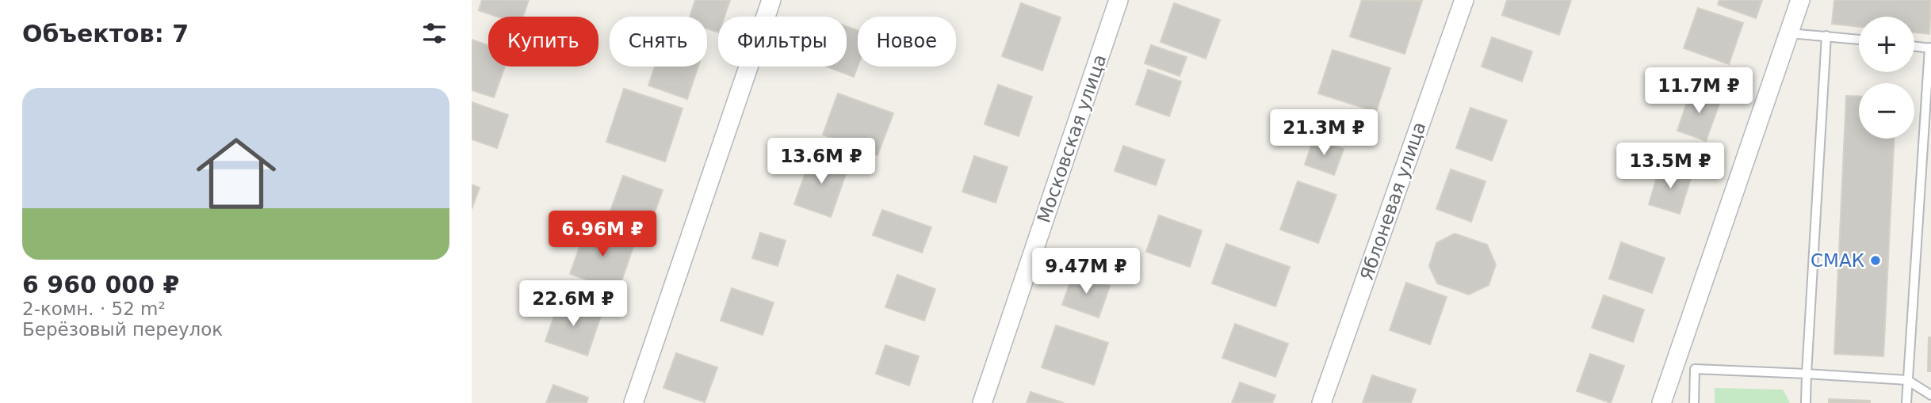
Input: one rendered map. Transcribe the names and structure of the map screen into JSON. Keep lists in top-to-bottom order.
{
  "streets": {
    "street": ["Московская улица", "Яблоневая улица"]
  },
  "places": ["СМАК"],
  "page": {
    "heading": "Объектов: 7",
    "map_buttons": ["+", "−"],
    "chip": [
      "Купить",
      "Снять",
      "Фильтры",
      "Новое"
    ],
    "list": [
      {
        "name": "6 960 000 ₽",
        "note": "2-комн. · 52 m² · Берёзовый переулок"
      }
    ],
    "price": [
      "11.7M ₽",
      "21.3M ₽",
      "13.6M ₽",
      "13.5M ₽",
      "6.96M ₽",
      "9.47M ₽",
      "22.6M ₽"
    ]
  }
}
